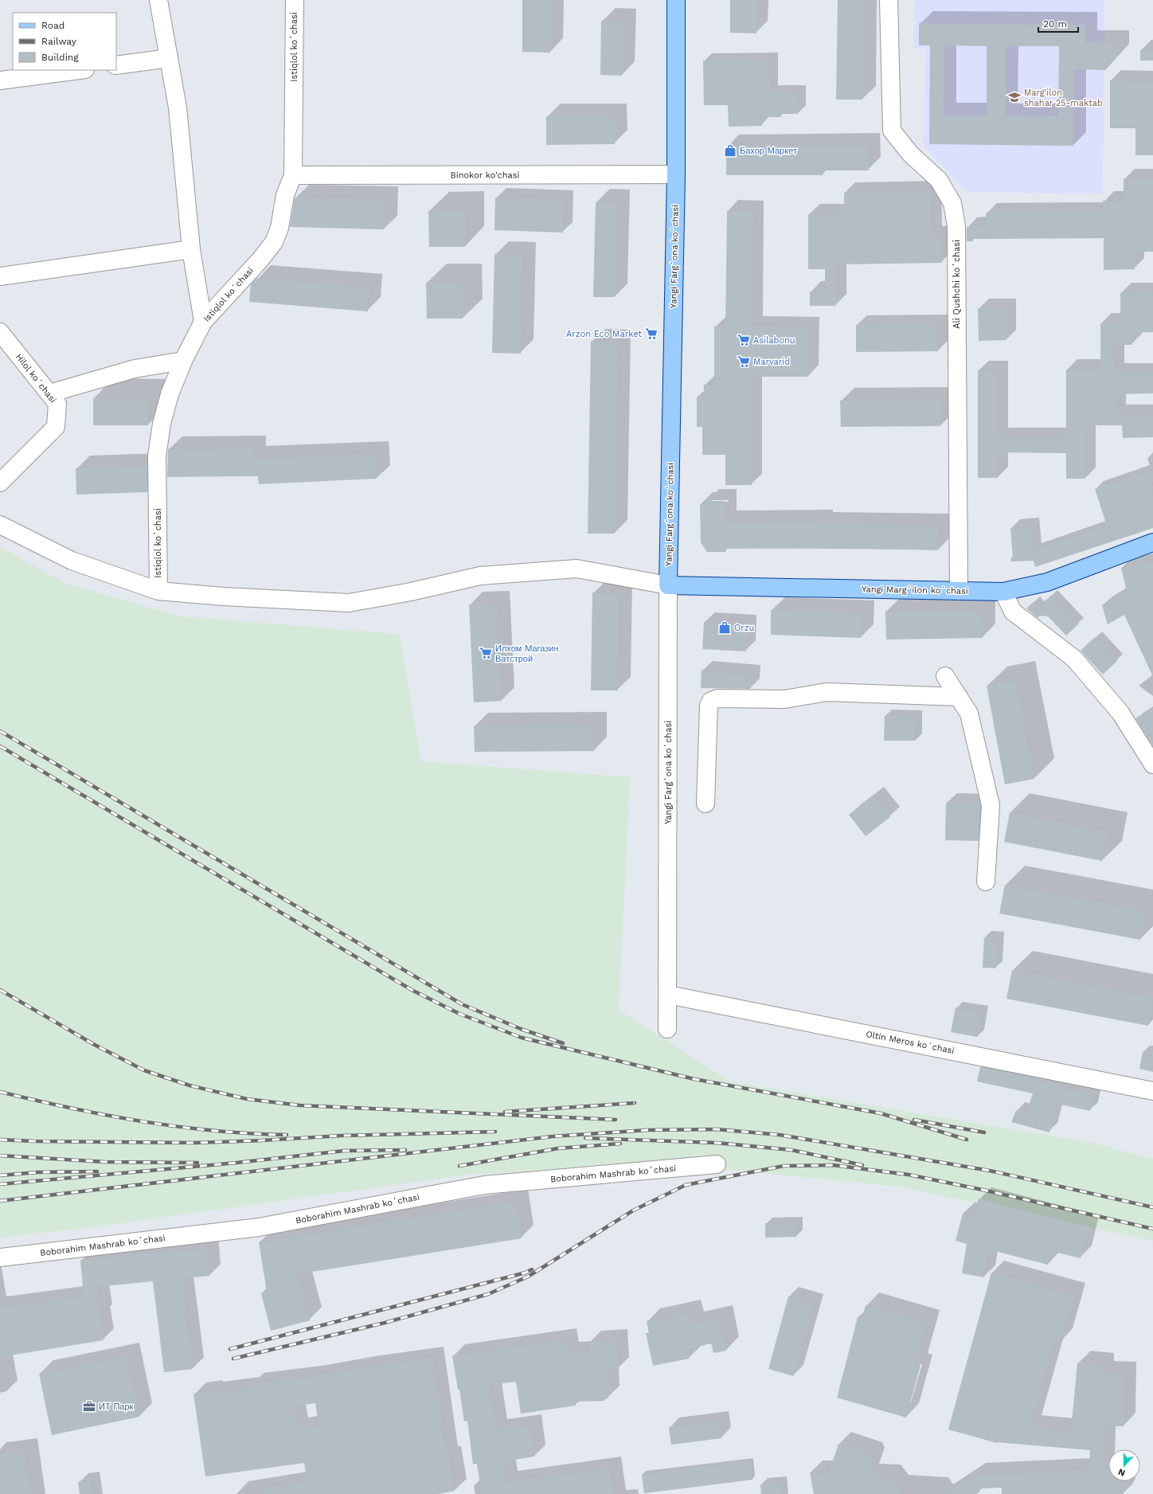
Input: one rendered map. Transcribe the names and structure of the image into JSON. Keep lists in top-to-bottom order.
{
  "streets": {
    "main road": ["Yangi Fargʻona koʻchasi", "Yangi Margʻilon koʻchasi"],
    "street": [
      "Istiqlol koʻchasi",
      "Binokor ko'chasi",
      "Ali Qushchi koʻchasi",
      "Hilol koʻchasi",
      "Oltin Meros koʻchasi",
      "Boborahim Mashrab koʻchasi"
    ]
  },
  "crossings": [
    ["Istiqlol koʻchasi", "Binokor ko'chasi"],
    ["Binokor ko'chasi", "Yangi Fargʻona koʻchasi"],
    ["Yangi Fargʻona koʻchasi", "Yangi Margʻilon koʻchasi"],
    ["Yangi Fargʻona koʻchasi", "Oltin Meros koʻchasi"],
    ["Ali Qushchi koʻchasi", "Yangi Margʻilon koʻchasi"]
  ],
  "places": {
    "school or university": ["Marg'ilon shahar 25-maktab"],
    "shop": ["Бахор Маркет", "Orzu"],
    "supermarket": [
      "Arzon Eco Market",
      "Asilabonu",
      "Marvarid",
      "Илхом Магазин Ватстрой"
    ],
    "office": ["ИТ Парк"]
  },
  "legend": ["Road", "Railway", "Building"],
  "scale_bar": "20 m",
  "north": "bottom"
}
